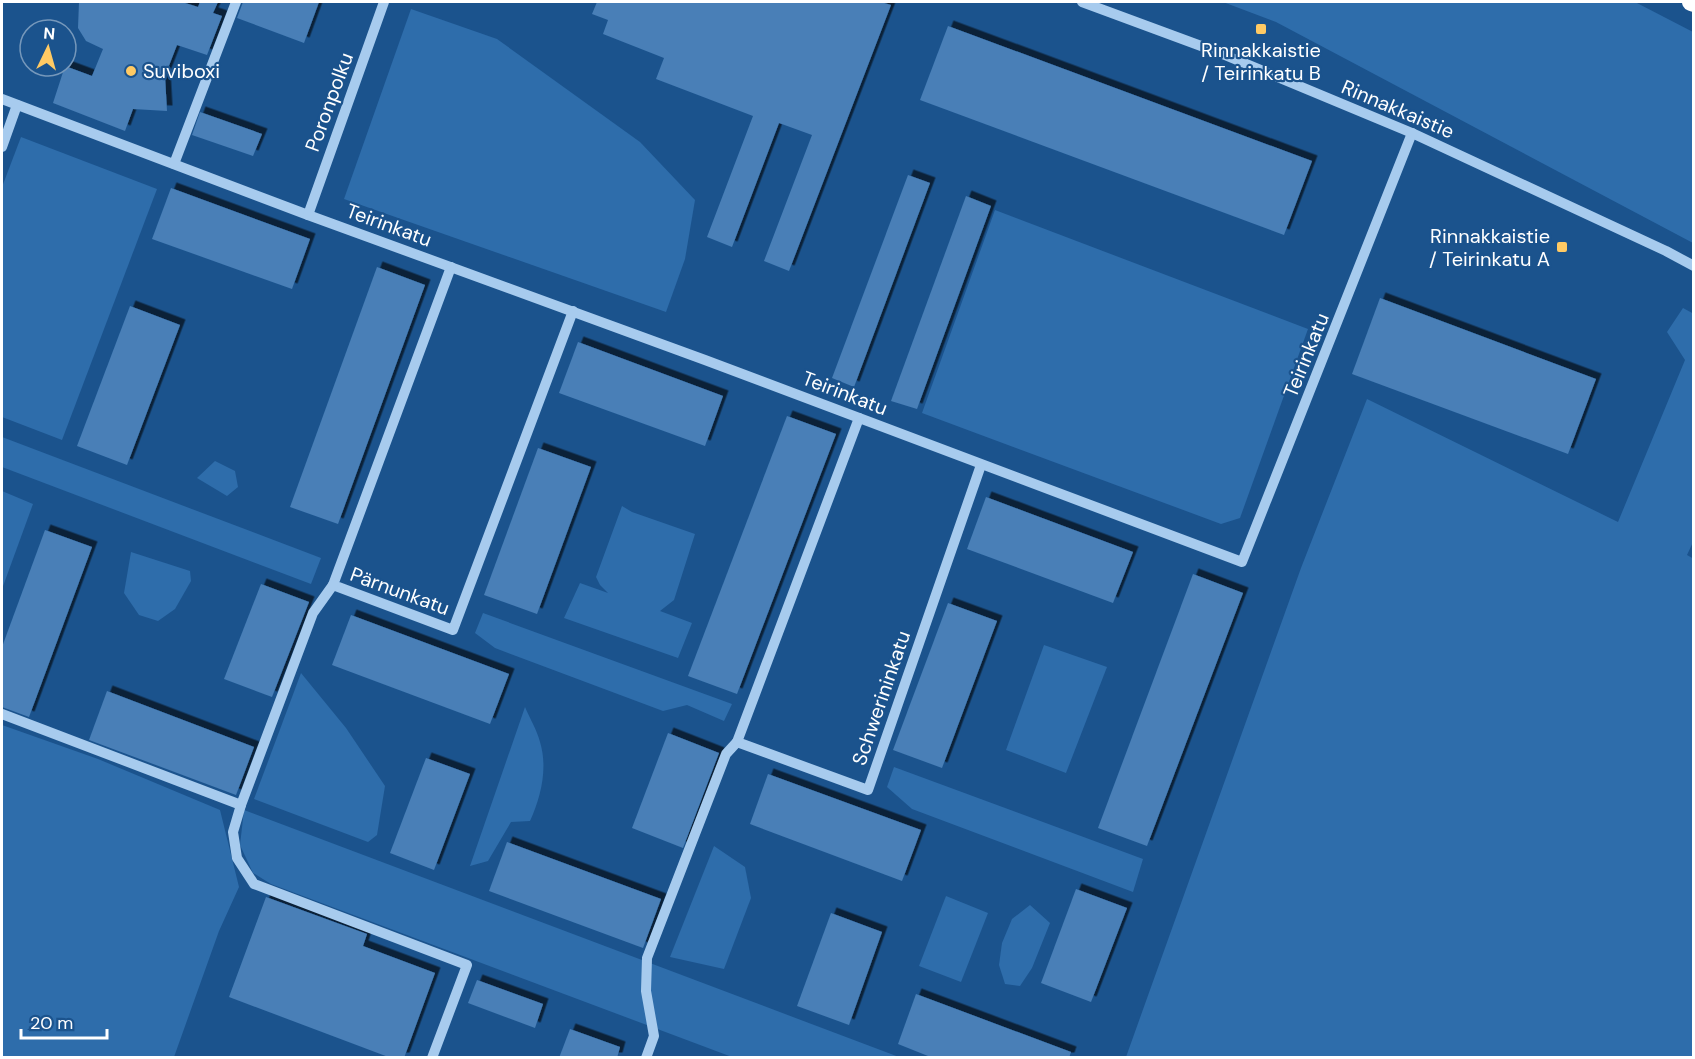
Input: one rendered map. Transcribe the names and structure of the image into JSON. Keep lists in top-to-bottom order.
{
  "streets": {
    "street": [
      "Poronpolku",
      "Rinnakkaistie",
      "Teirinkatu",
      "Pärnunkatu",
      "Schwerininkatu"
    ]
  },
  "crossings": [
    ["Poronpolku", "Teirinkatu"],
    ["Rinnakkaistie", "Teirinkatu"],
    ["Teirinkatu", "Pärnunkatu"],
    ["Teirinkatu", "Schwerininkatu"]
  ],
  "places": {
    "transit": ["Rinnakkaistie / Teirinkatu B", "Rinnakkaistie / Teirinkatu A"],
    "other": ["Suviboxi"]
  },
  "scale_bar": "20 m",
  "north": "top"
}
